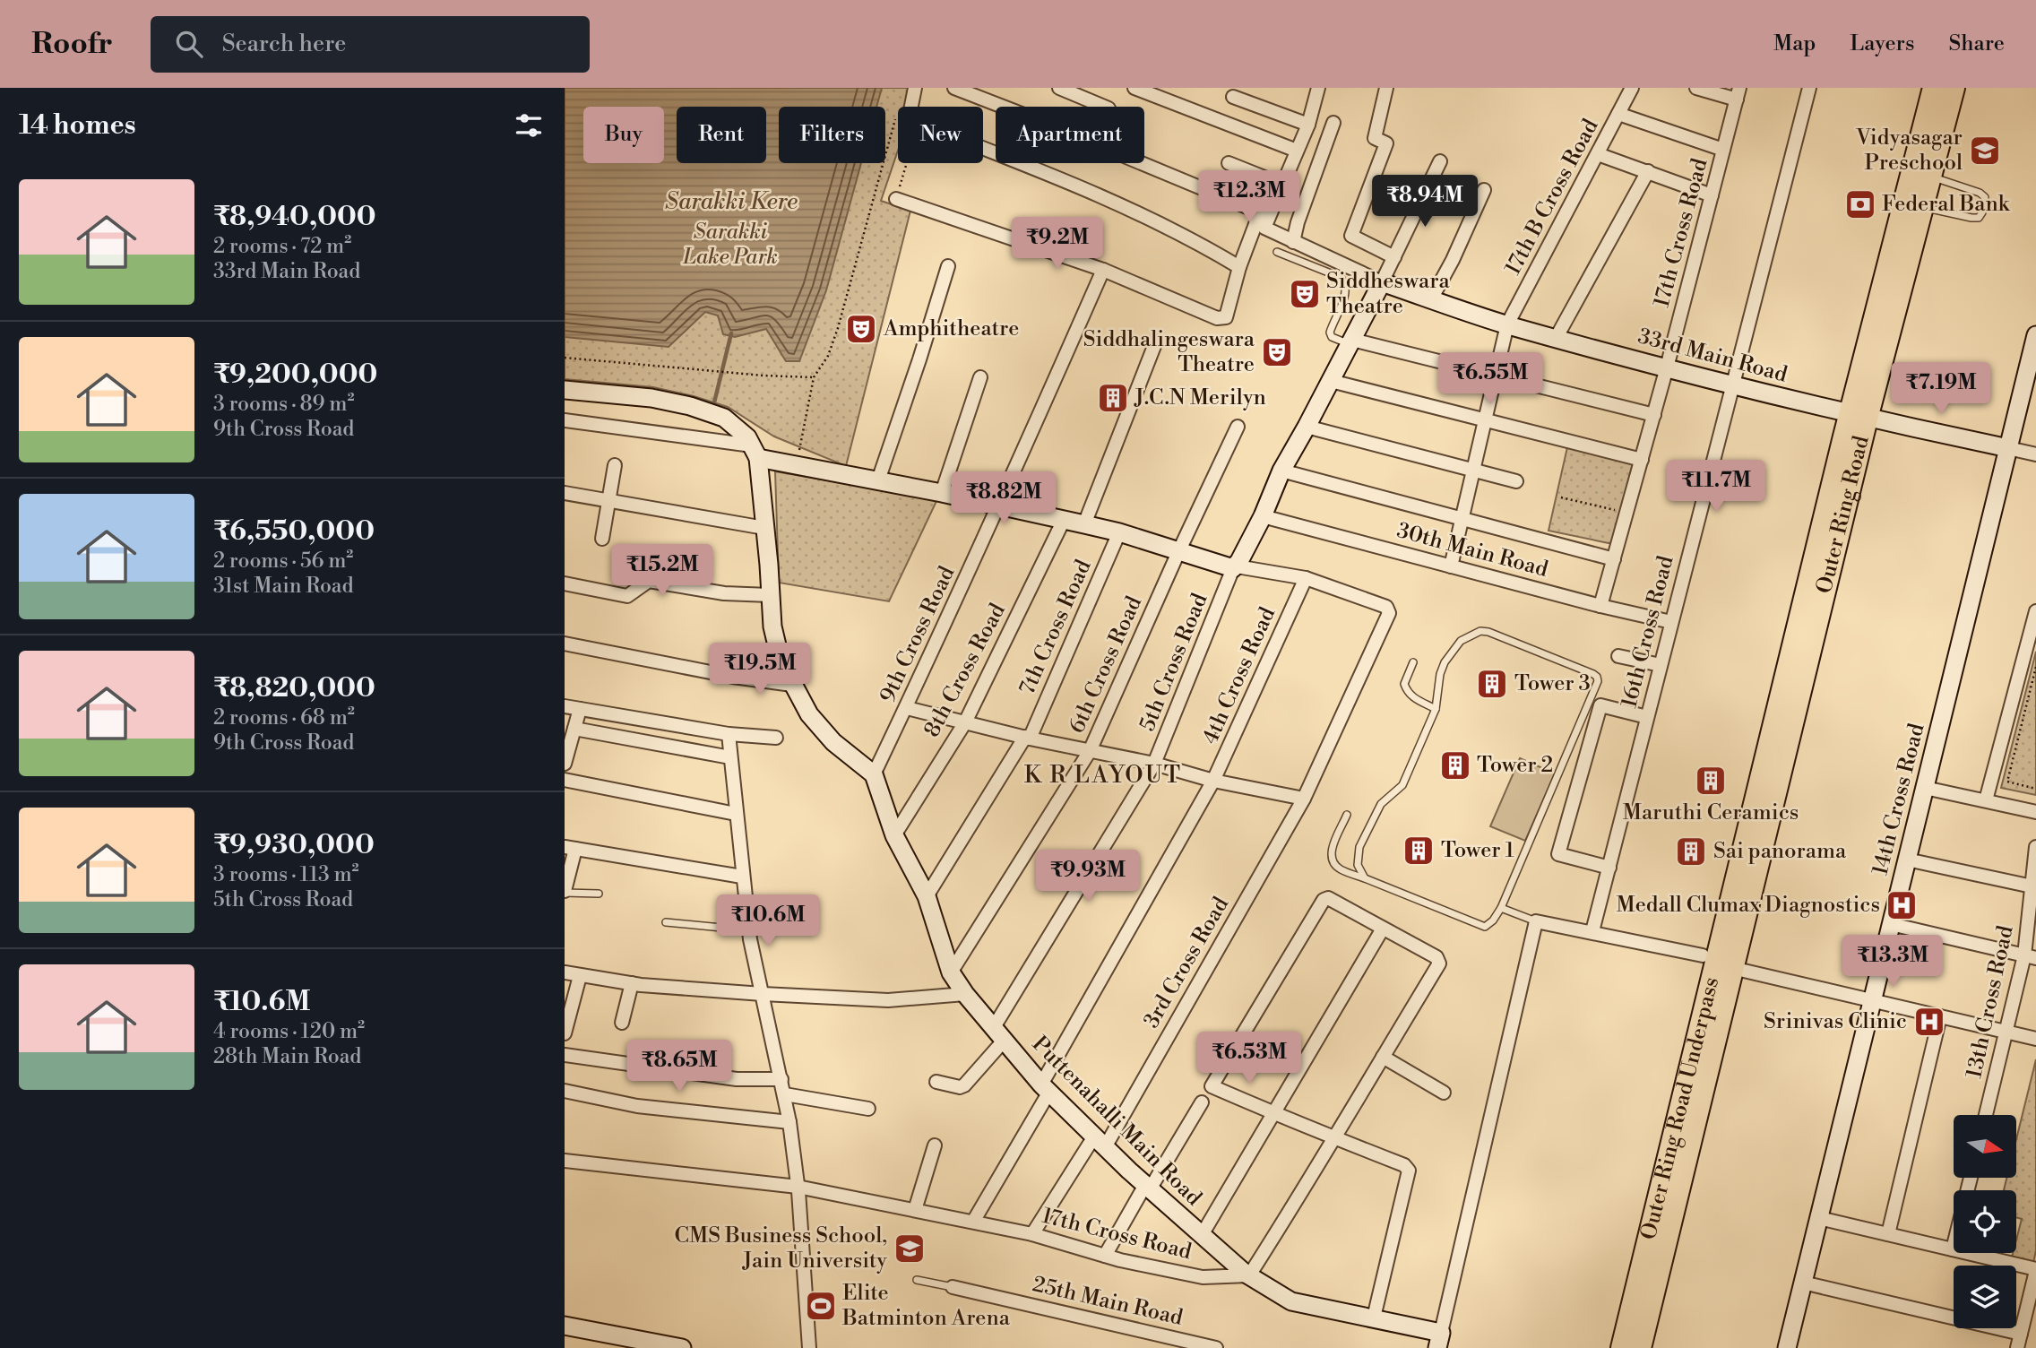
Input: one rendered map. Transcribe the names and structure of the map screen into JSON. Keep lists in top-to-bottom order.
{
  "streets": {
    "highway": ["Outer Ring Road", "Outer Ring Road Underpass"],
    "street": [
      "17th B Cross Road",
      "17th Cross Road",
      "33rd Main Road",
      "30th Main Road",
      "7th Cross Road",
      "16th Cross Road",
      "9th Cross Road",
      "5th Cross Road",
      "6th Cross Road",
      "8th Cross Road",
      "4th Cross Road",
      "14th Cross Road",
      "3rd Cross Road",
      "13th Cross Road",
      "Puttenahalli Main Road",
      "25th Main Road"
    ]
  },
  "crossings": [
    ["17th B Cross Road", "33rd Main Road"],
    ["17th B Cross Road", "30th Main Road"],
    ["17th Cross Road", "33rd Main Road"],
    ["17th Cross Road", "30th Main Road"],
    ["17th Cross Road", "4th Cross Road"],
    ["17th Cross Road", "3rd Cross Road"],
    ["17th Cross Road", "Puttenahalli Main Road"],
    ["33rd Main Road", "Outer Ring Road"],
    ["33rd Main Road", "16th Cross Road"],
    ["33rd Main Road", "14th Cross Road"],
    ["Outer Ring Road", "Outer Ring Road Underpass"],
    ["30th Main Road", "16th Cross Road"],
    ["7th Cross Road", "Puttenahalli Main Road"],
    ["9th Cross Road", "Puttenahalli Main Road"],
    ["5th Cross Road", "3rd Cross Road"],
    ["5th Cross Road", "Puttenahalli Main Road"],
    ["6th Cross Road", "Puttenahalli Main Road"],
    ["8th Cross Road", "Puttenahalli Main Road"],
    ["4th Cross Road", "3rd Cross Road"],
    ["4th Cross Road", "Puttenahalli Main Road"],
    ["3rd Cross Road", "Puttenahalli Main Road"]
  ],
  "districts": ["K R LAYOUT"],
  "water": ["Sarakki Kere"],
  "parks": ["Sarakki Lake Park"],
  "places": {
    "school or university": ["Vidyasagar Preschool", "CMS Business School, Jain University"],
    "bank": ["Federal Bank"],
    "theatre": ["Siddheswara Theatre", "Amphitheatre", "Siddhalingeswara Theatre"],
    "building": [
      "J.C.N Merilyn",
      "Tower 3",
      "Tower 2",
      "Maruthi Ceramics",
      "Tower 1",
      "Sai panorama"
    ],
    "hospital": ["Medall Clumax Diagnostics", "Srinivas Clinic"],
    "sports": ["Elite Batminton Arena"]
  },
  "north": "right",
  "page": {
    "header": "Roofr",
    "search": "Search here",
    "nav": ["Map", "Layers", "Share"],
    "heading": "14 homes",
    "chip": [
      "Buy",
      "Rent",
      "Filters",
      "New",
      "Apartment"
    ],
    "list": [
      {
        "name": "₹8,940,000",
        "note": "2 rooms · 72 m² · 33rd Main Road"
      },
      {
        "name": "₹9,200,000",
        "note": "3 rooms · 89 m² · 9th Cross Road"
      },
      {
        "name": "₹6,550,000",
        "note": "2 rooms · 56 m² · 31st Main Road"
      },
      {
        "name": "₹8,820,000",
        "note": "2 rooms · 68 m² · 9th Cross Road"
      },
      {
        "name": "₹9,930,000",
        "note": "3 rooms · 113 m² · 5th Cross Road"
      },
      {
        "name": "₹10.6M",
        "note": "4 rooms · 120 m² · 28th Main Road"
      }
    ],
    "price": [
      "₹12.3M",
      "₹8.94M",
      "₹9.2M",
      "₹6.55M",
      "₹7.19M",
      "₹11.7M",
      "₹8.82M",
      "₹15.2M",
      "₹19.5M",
      "₹9.93M",
      "₹10.6M",
      "₹13.3M",
      "₹6.53M",
      "₹8.65M"
    ]
  }
}
